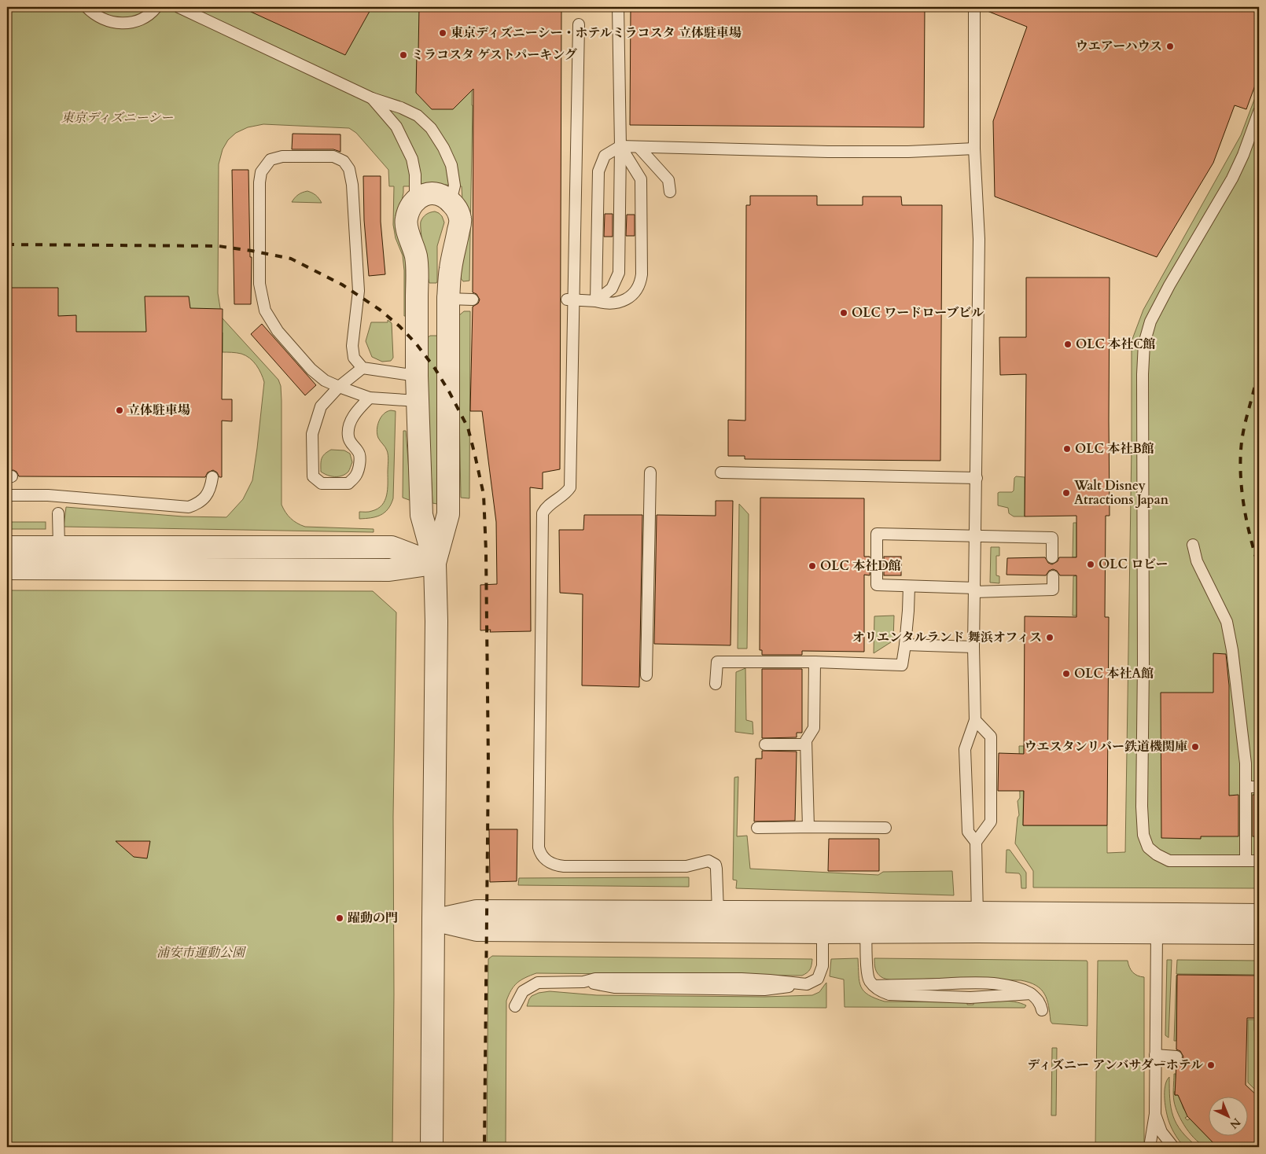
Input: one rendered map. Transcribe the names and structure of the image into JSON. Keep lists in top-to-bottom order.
{
  "parks": ["東京ディズニーシー", "浦安市運動公園"],
  "places": [
    "東京ディズニーシー・ホテルミラコスタ 立体駐車場",
    "ウエアーハウス",
    "ミラコスタ ゲストパーキング",
    "OLC ワードローブビル",
    "OLC 本社C館",
    "立体駐車場",
    "OLC 本社B館",
    "Walt Disney Atractions Japan",
    "OLC ロビー",
    "OLC 本社D館",
    "オリエンタルランド 舞浜オフィス",
    "OLC 本社A館",
    "ウエスタンリバー鉄道機関庫",
    "躍動の門",
    "ディズニー アンバサダーホテル"
  ],
  "north": "bottom right"
}
